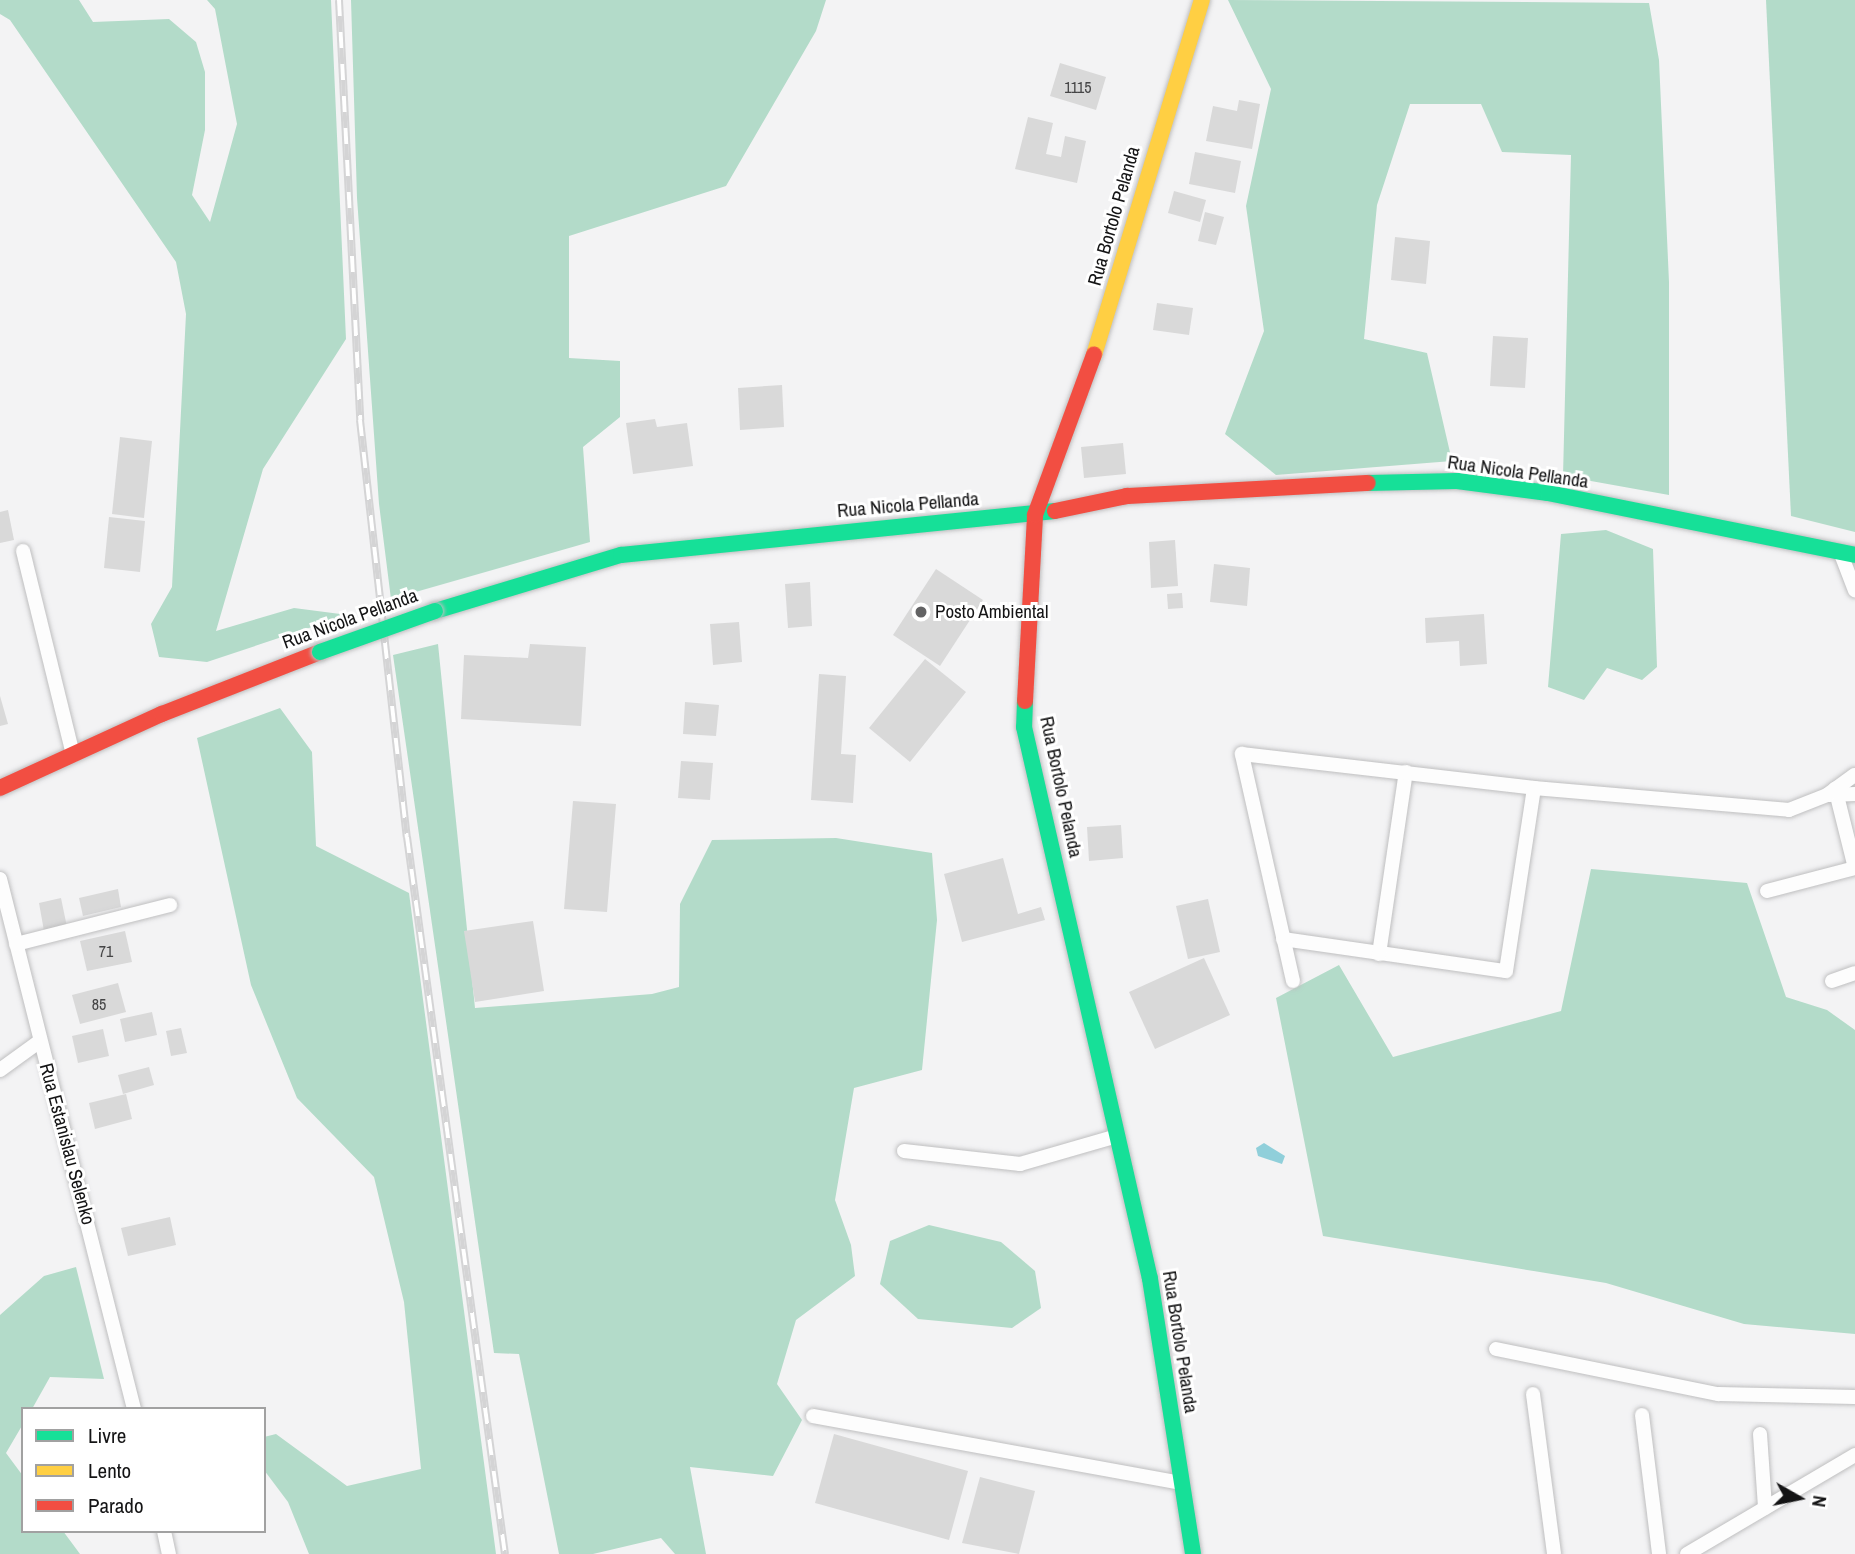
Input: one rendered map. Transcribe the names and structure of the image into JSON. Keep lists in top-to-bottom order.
{
  "streets": {
    "main road": ["Rua Bortolo Pelanda", "Rua Nicola Pellanda"],
    "street": ["Rua Estanislau Selenko"]
  },
  "crossings": [
    ["Rua Bortolo Pelanda", "Rua Nicola Pellanda"]
  ],
  "places": ["Posto Ambiental"],
  "house_numbers": ["1115", "71", "85"],
  "legend": ["Livre", "Lento", "Parado"],
  "north": "right"
}
